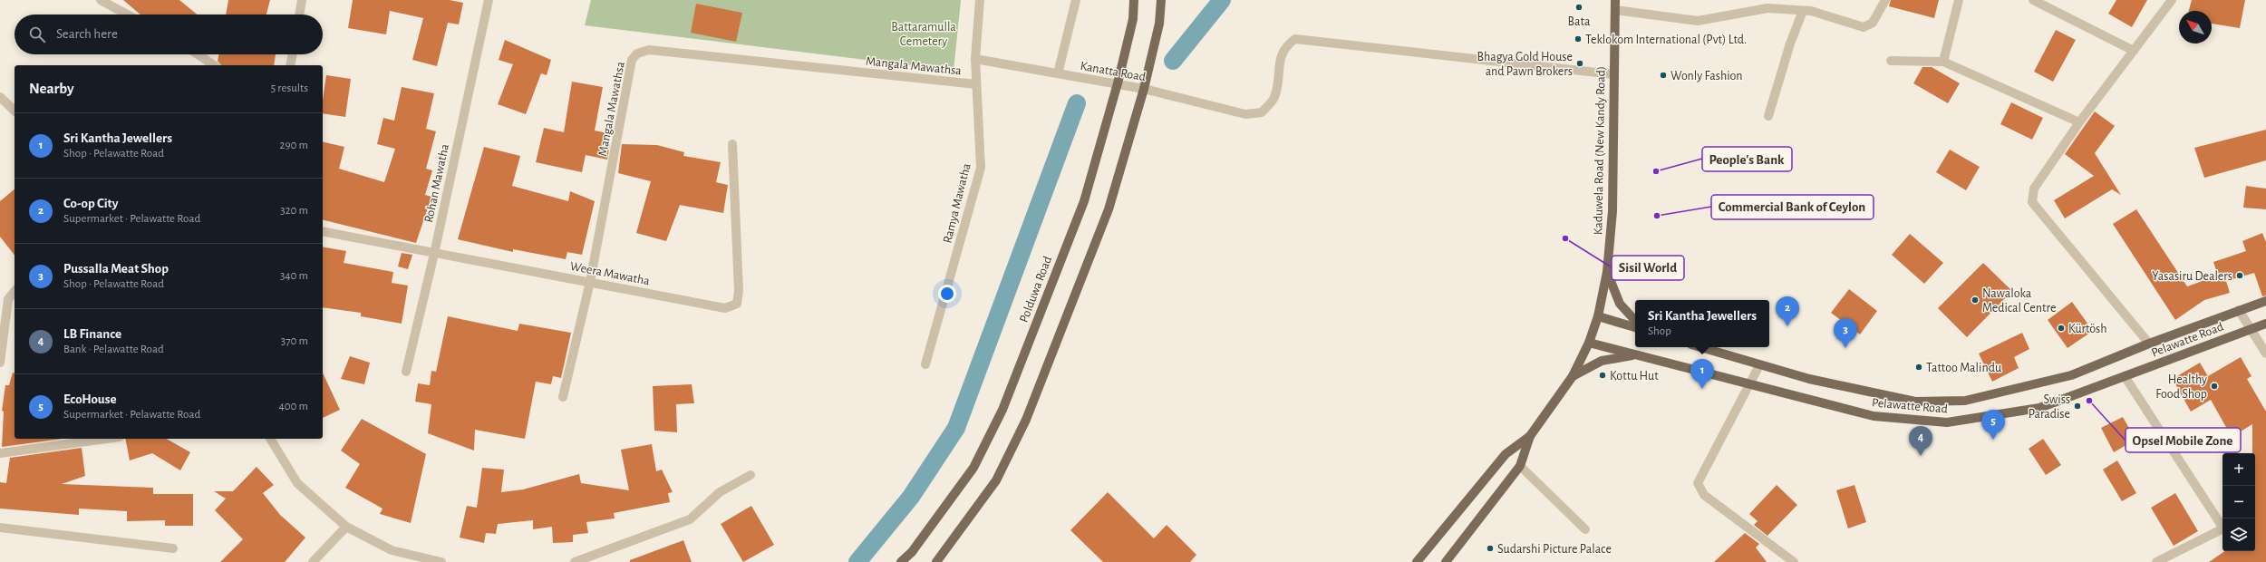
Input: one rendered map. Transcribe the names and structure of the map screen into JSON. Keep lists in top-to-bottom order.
{
  "streets": {
    "main road": ["Kaduwela Road (New Kandy Road)", "Polduwa Road", "Pelawatte Road"],
    "street": [
      "Mangala Mawathsa",
      "Kanatta Road",
      "Rohan Mawatha",
      "Ramya Mawatha",
      "Weera Mawatha"
    ]
  },
  "crossings": [
    ["Mangala Mawathsa", "Ramya Mawatha"],
    ["Mangala Mawathsa", "Weera Mawatha"],
    ["Kanatta Road", "Kaduwela Road (New Kandy Road)"],
    ["Kanatta Road", "Ramya Mawatha"],
    ["Kanatta Road", "Polduwa Road"],
    ["Kaduwela Road (New Kandy Road)", "Pelawatte Road"],
    ["Rohan Mawatha", "Weera Mawatha"]
  ],
  "parks": ["Battaramulla Cemetery"],
  "places": [
    "Bata",
    "Teklokom International (Pvt) Ltd.",
    "Bhagya Gold House and Pawn Brokers",
    "Wonly Fashion",
    "People's Bank",
    "Commercial Bank of Ceylon",
    "Sisil World",
    "Yasasiru Dealers",
    "Nawaloka Medical Centre",
    "Kürtösh",
    "Tattoo Malindu",
    "Kottu Hut",
    "Healthy Food Shop",
    "Opsel Mobile Zone",
    "Swiss Paradise",
    "Sudarshi Picture Palace"
  ],
  "north": "top left",
  "page": {
    "search": "Search here",
    "heading": ["Nearby", "5 results"],
    "list": [
      {
        "mark": "1",
        "name": "Sri Kantha Jewellers",
        "note": "Shop · Pelawatte Road",
        "value": "290 m"
      },
      {
        "mark": "2",
        "name": "Co-op City",
        "note": "Supermarket · Pelawatte Road",
        "value": "320 m"
      },
      {
        "mark": "3",
        "name": "Pussalla Meat Shop",
        "note": "Shop · Pelawatte Road",
        "value": "340 m"
      },
      {
        "mark": "4",
        "name": "LB Finance",
        "note": "Bank · Pelawatte Road",
        "value": "370 m"
      },
      {
        "mark": "5",
        "name": "EcoHouse",
        "note": "Supermarket · Pelawatte Road",
        "value": "400 m"
      }
    ],
    "pins": [
      "2",
      "3",
      "1",
      "5",
      "4"
    ],
    "popup": ["Sri Kantha Jewellers", "Shop"],
    "map_buttons": ["+", "−"]
  }
}
